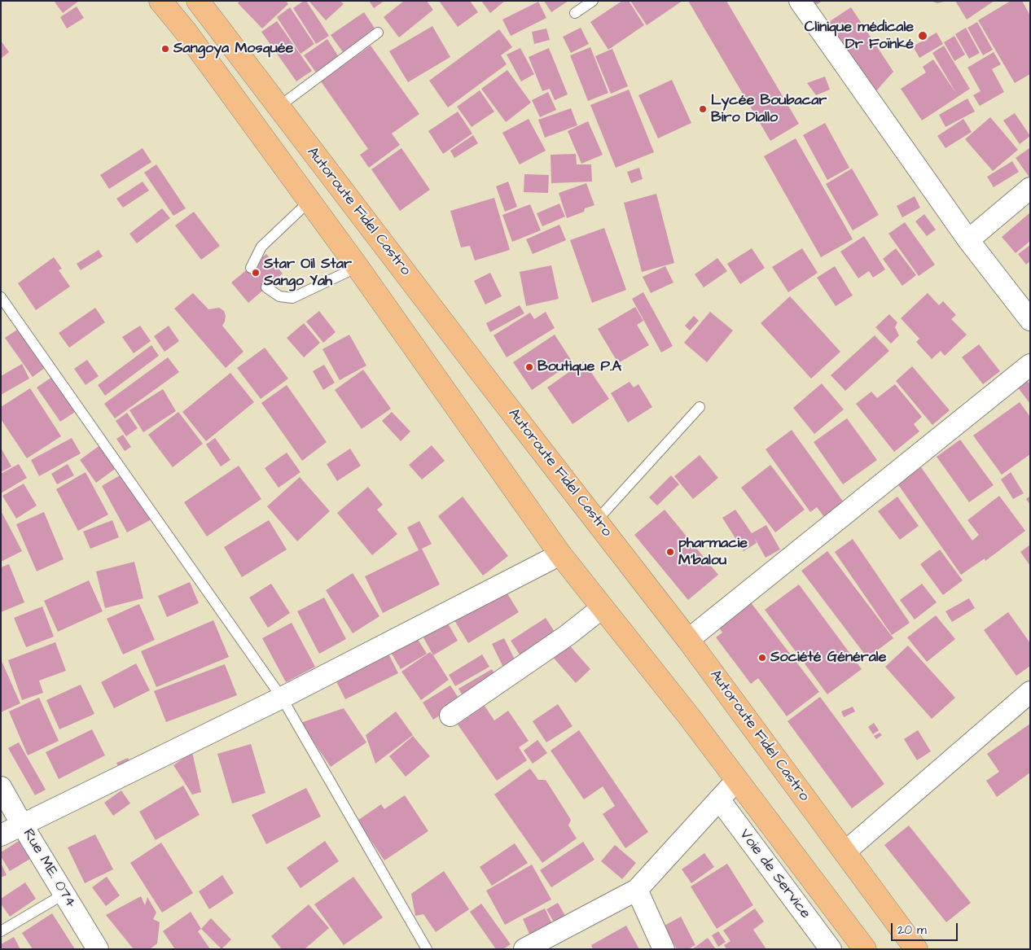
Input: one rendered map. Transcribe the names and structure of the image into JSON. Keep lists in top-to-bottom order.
{
  "streets": {
    "highway": ["Autoroute Fidel Castro"],
    "street": ["Rue ME. 074", "Voie de Service"]
  },
  "places": [
    "Clinique médicale Dr Foïnké",
    "Sangoya Mosquée",
    "Lycée Boubacar Biro Diallo",
    "Star Oil Star Sango Yah",
    "Boutique P.A",
    "pharmacie M'balou",
    "Société Générale"
  ],
  "scale_bar": "20 m"
}
